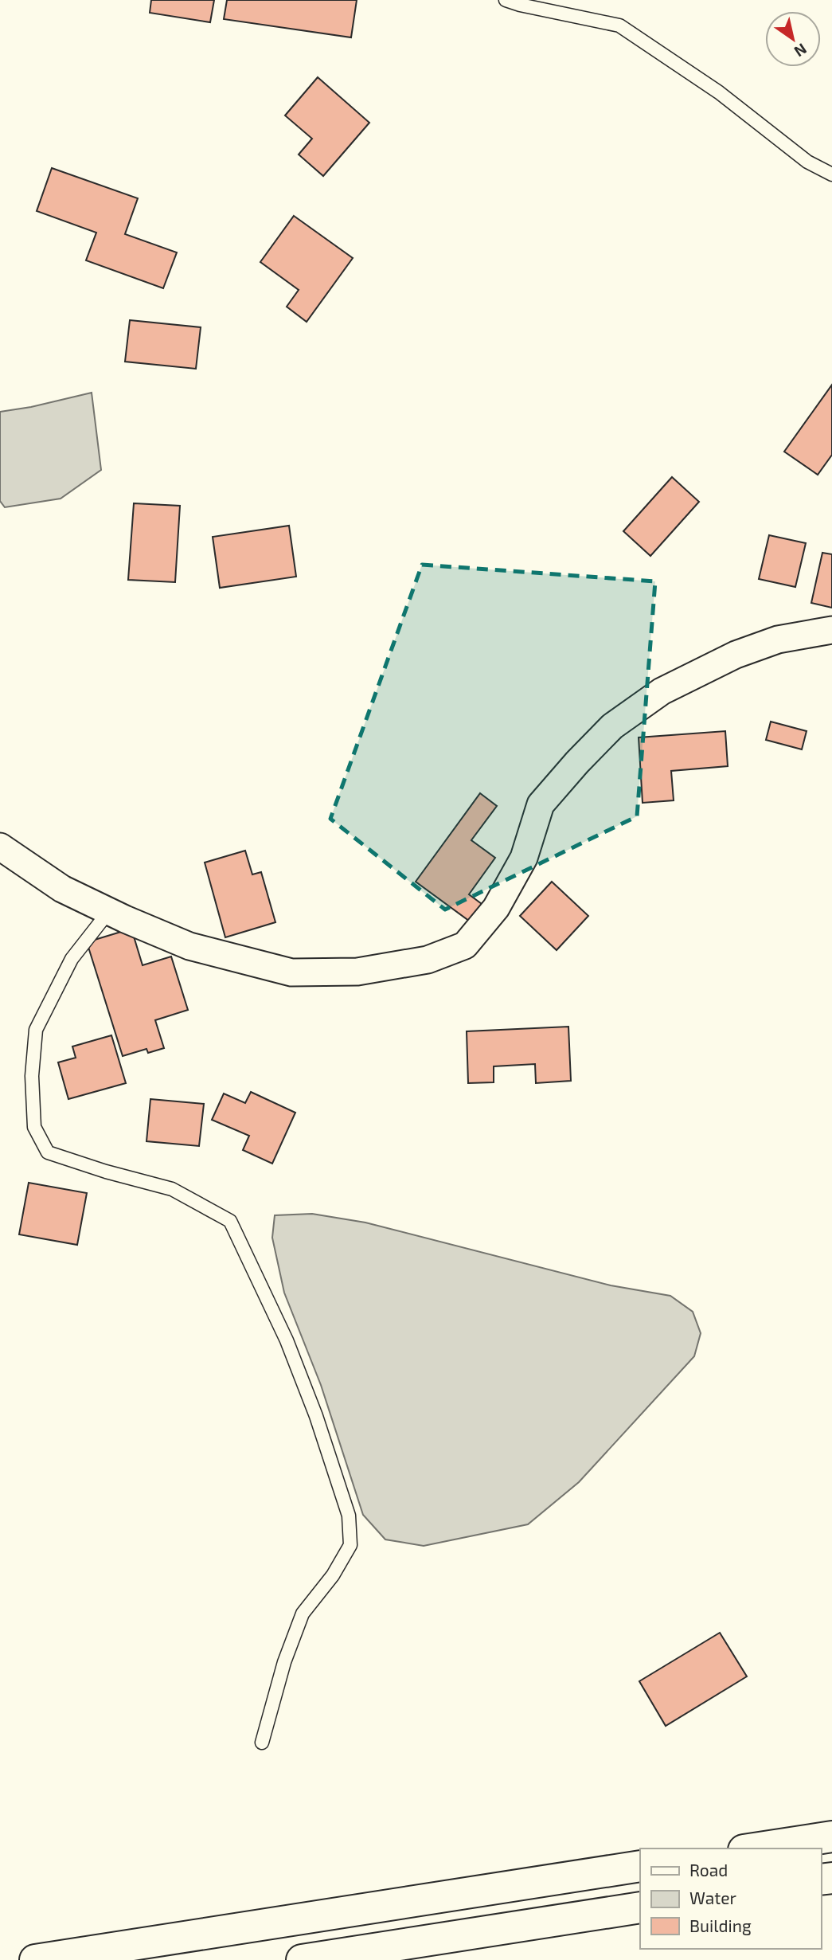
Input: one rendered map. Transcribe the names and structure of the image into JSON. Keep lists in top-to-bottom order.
{
  "legend": ["Road", "Water", "Building"],
  "north": "bottom right"
}
